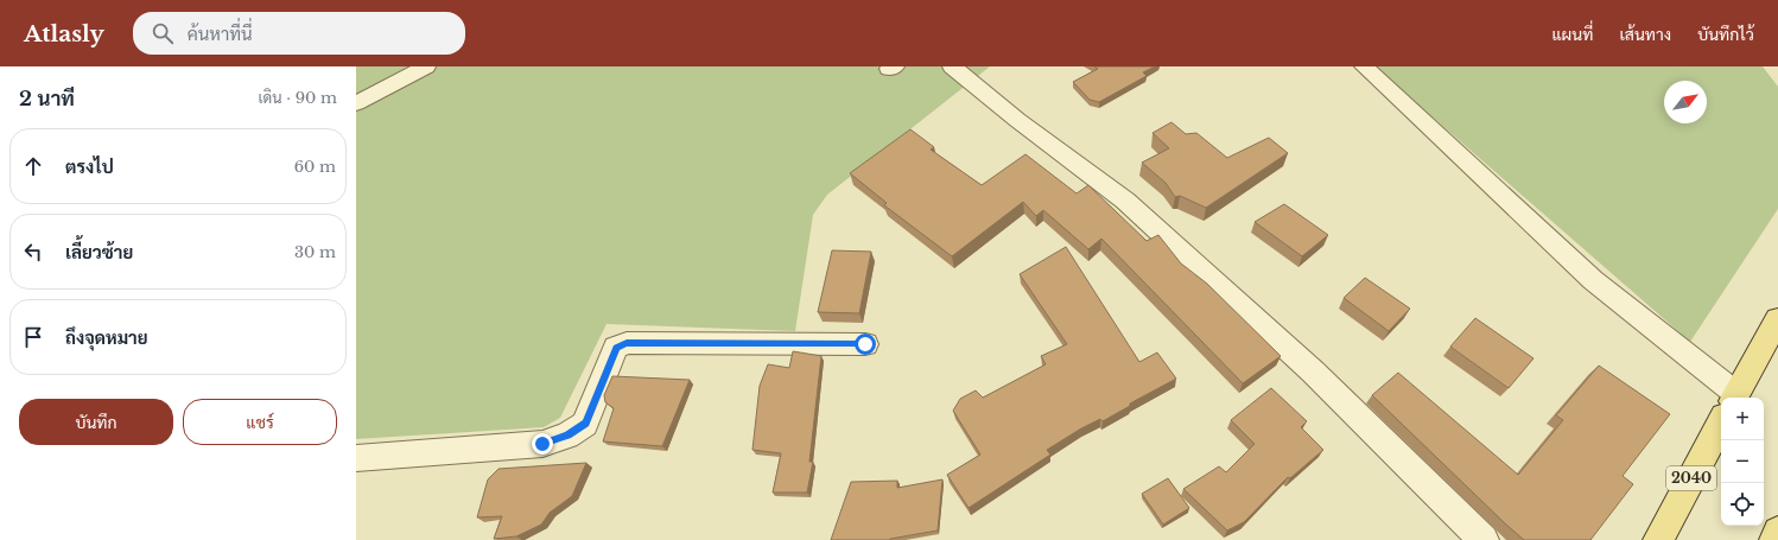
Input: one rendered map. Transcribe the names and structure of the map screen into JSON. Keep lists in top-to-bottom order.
{
  "streets": {
    "main road": ["2040"]
  },
  "north": "top right",
  "page": {
    "header": "Atlasly",
    "search": "ค้นหาที่นี่",
    "nav": ["แผนที่", "เส้นทาง", "บันทึกไว้"],
    "heading": ["2 นาที", "เดิน · 90 m"],
    "list": [
      ["ตรงไป", "60 m"],
      ["เลี้ยวซ้าย", "30 m"],
      "ถึงจุดหมาย"
    ],
    "buttons": ["บันทึก", "แชร์"],
    "map_buttons": ["+", "−"]
  }
}
